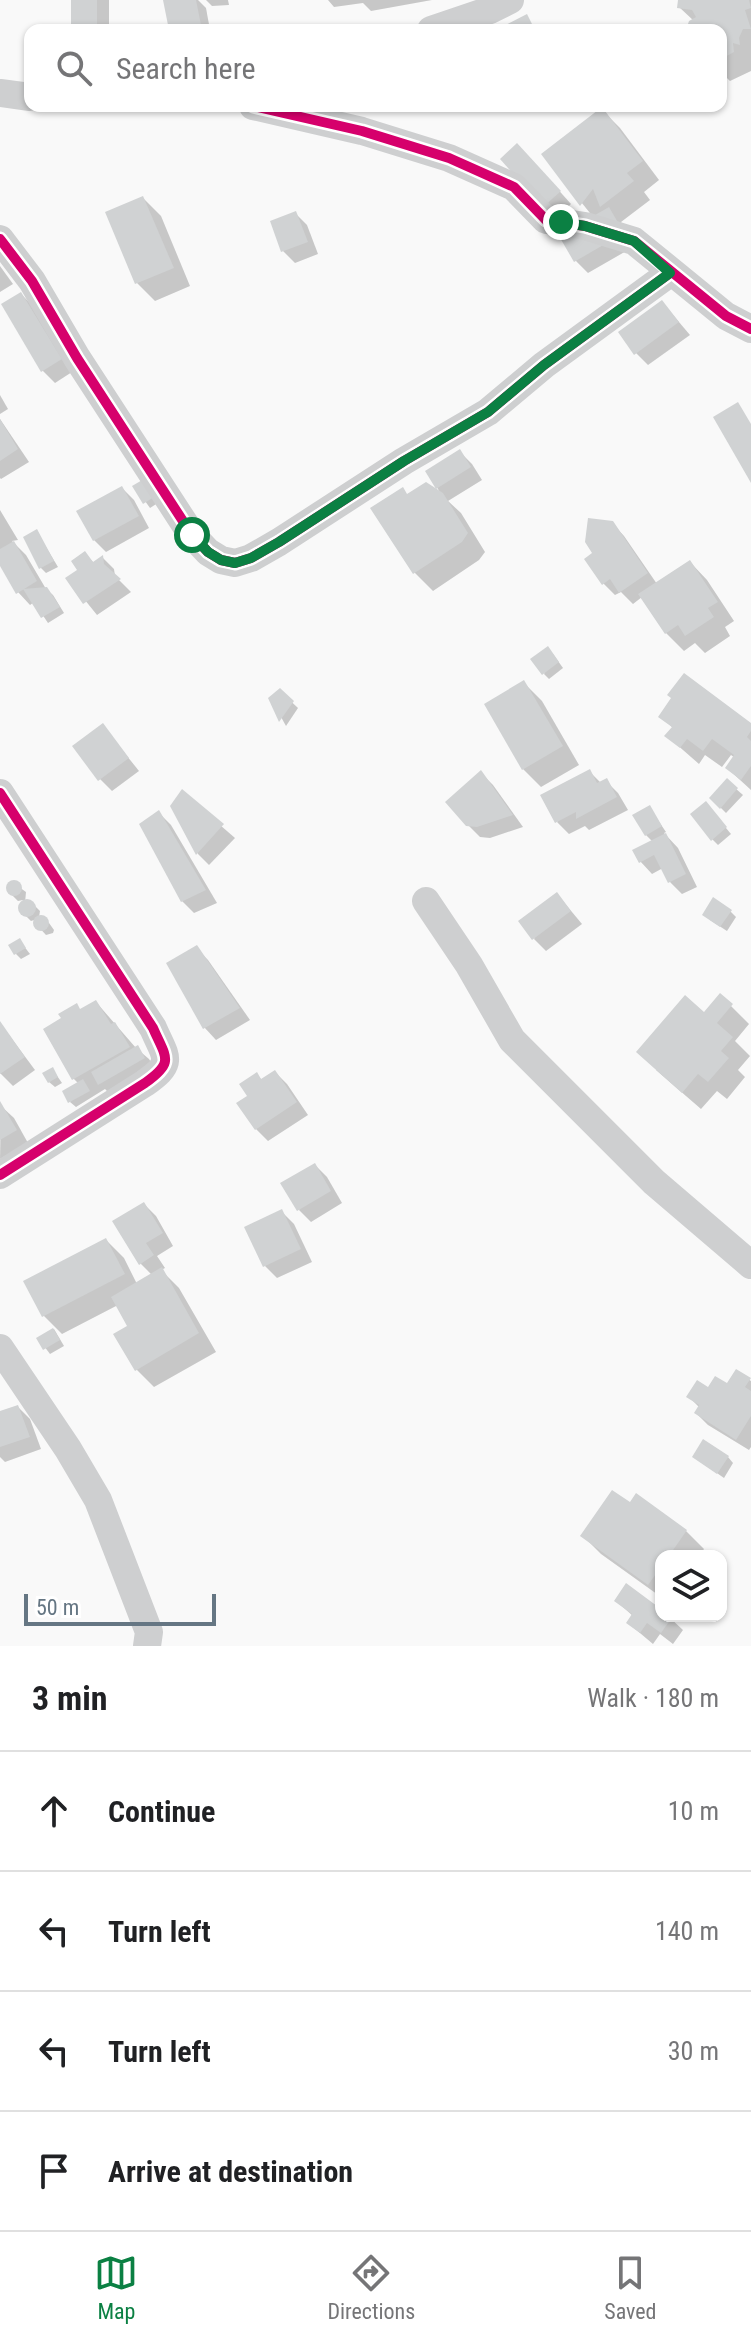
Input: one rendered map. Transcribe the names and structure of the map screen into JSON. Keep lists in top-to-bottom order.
{
  "scale_bar": "50 m",
  "page": {
    "search": "Search here",
    "scale": "50 m",
    "heading": ["3 min", "Walk · 180 m"],
    "list": [
      ["Continue", "10 m"],
      ["Turn left", "140 m"],
      ["Turn left", "30 m"],
      "Arrive at destination"
    ],
    "nav": ["Map", "Directions", "Saved"]
  }
}
